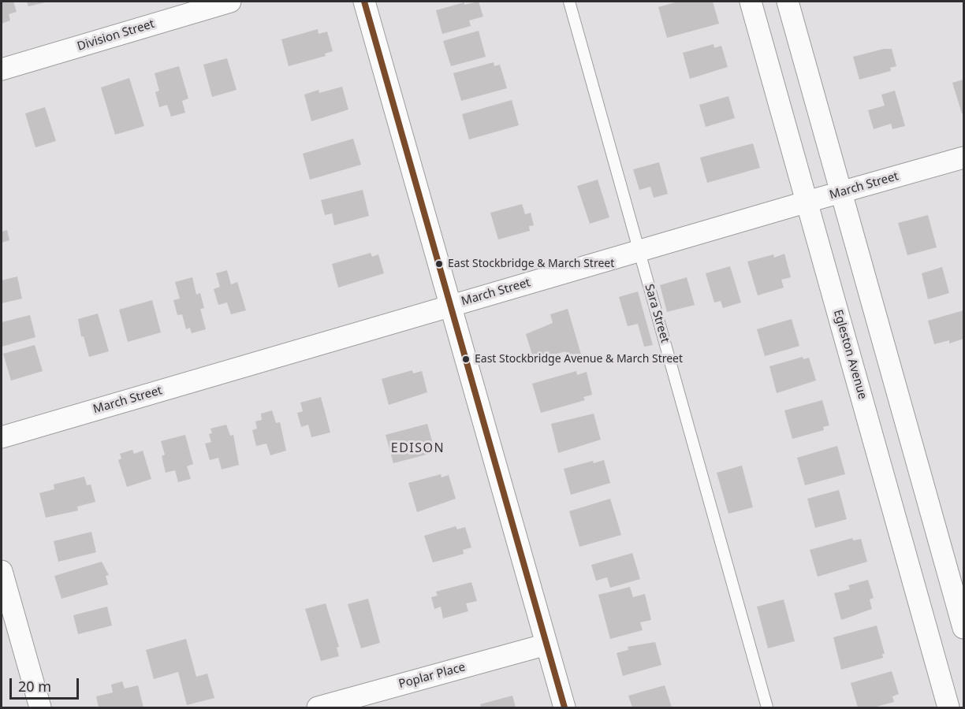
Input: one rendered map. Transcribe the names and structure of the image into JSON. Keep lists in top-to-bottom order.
{
  "streets": {
    "street": [
      "Division Street",
      "March Street",
      "Egleston Avenue",
      "Poplar Place"
    ],
    "lane": ["Sara Street"]
  },
  "crossings": [
    ["March Street", "Sara Street"],
    ["March Street", "Egleston Avenue"]
  ],
  "districts": ["EDISON"],
  "places": ["East Stockbridge & March Street", "East Stockbridge Avenue & March Street"],
  "scale_bar": "20 m"
}
